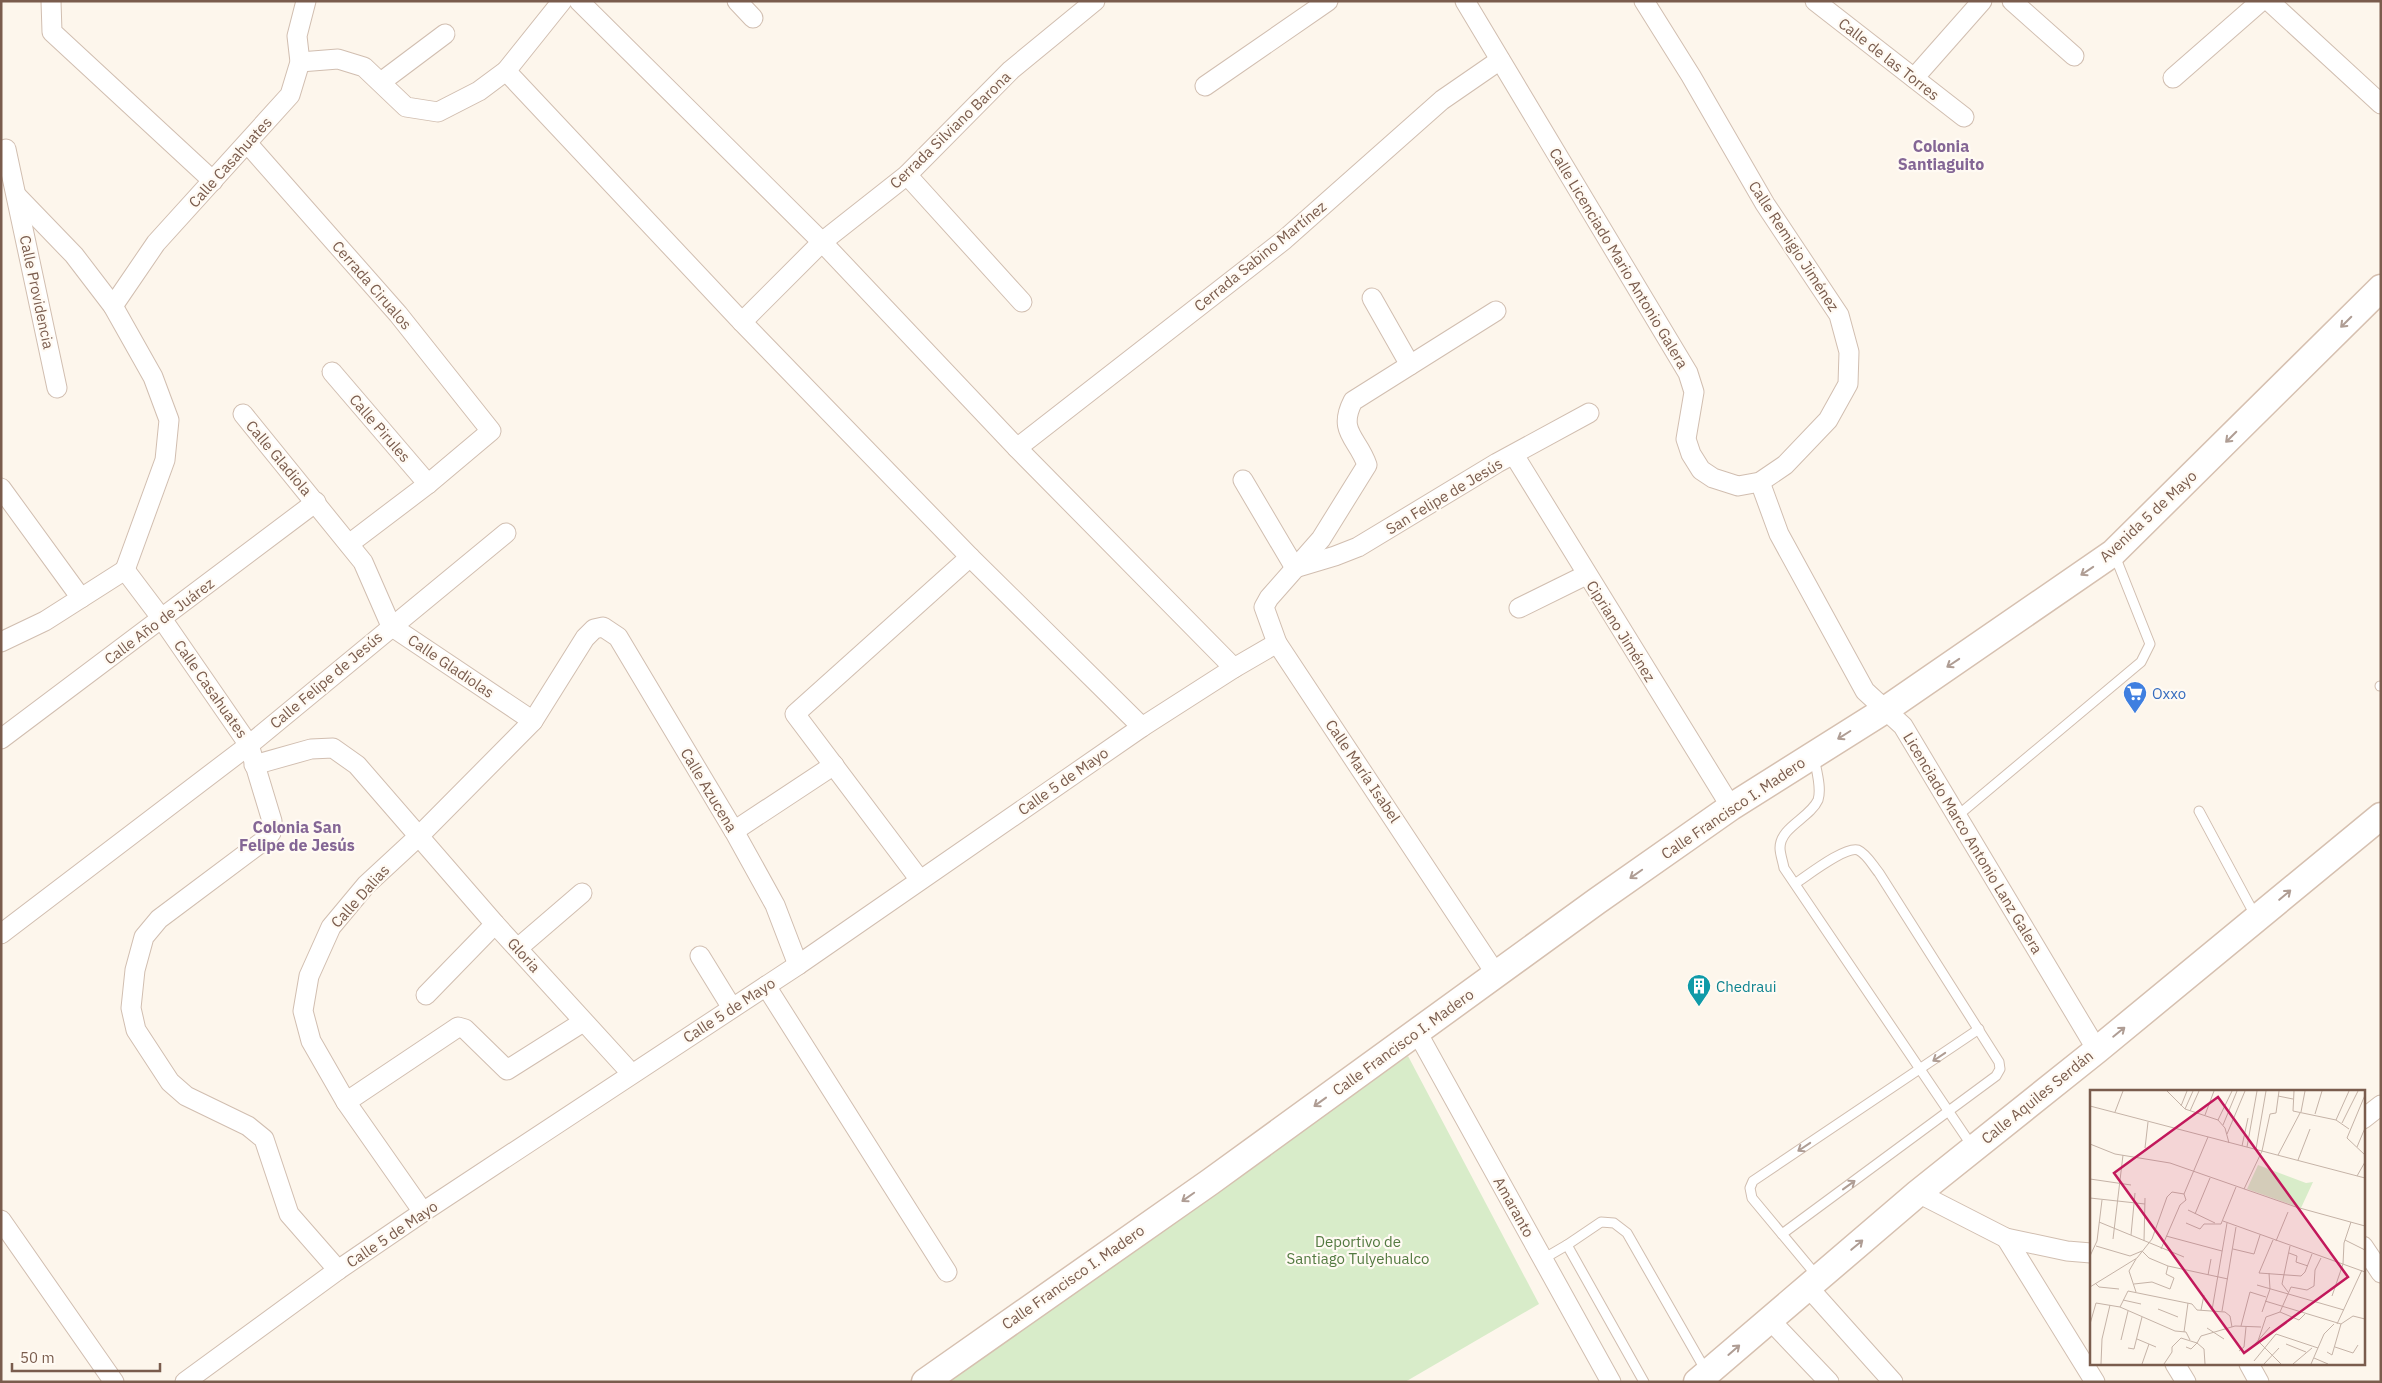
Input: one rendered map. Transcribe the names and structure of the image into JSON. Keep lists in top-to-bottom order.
{
  "streets": {
    "main road": ["Avenida 5 de Mayo", "Calle Francisco I. Madero", "Calle Aquiles Serdán"],
    "street": [
      "Calle de las Torres",
      "Cerrada Silviano Barona",
      "Calle Casahuates",
      "Calle Remigio Jiménez",
      "Cerrada Sabino Martínez",
      "Calle Licenciado Mario Antonio Galera",
      "Cerrada Cirualos",
      "Calle Providencia",
      "Calle Pirules",
      "Calle Gladiola",
      "San Felipe de Jesús",
      "Calle Año de Juárez",
      "Cipriano Jiménez",
      "Calle Gladiolas",
      "Calle Felipe de Jesús",
      "Calle María Isabel",
      "Calle 5 de Mayo",
      "Calle Azucena",
      "Licenciado Marco Antonio Lanz Galera",
      "Calle Dalias",
      "Gloria",
      "Amaranto"
    ]
  },
  "crossings": [
    ["Calle Casahuates", "Cerrada Cirualos"],
    ["Calle Casahuates", "Calle Año de Juárez"],
    ["Calle Casahuates", "Calle Felipe de Jesús"],
    ["Calle Casahuates", "Calle 5 de Mayo"],
    ["Calle Casahuates", "Gloria"],
    ["Calle Remigio Jiménez", "Calle Licenciado Mario Antonio Galera"],
    ["Calle Remigio Jiménez", "Licenciado Marco Antonio Lanz Galera"],
    ["Cerrada Sabino Martínez", "Calle Licenciado Mario Antonio Galera"],
    ["Calle Licenciado Mario Antonio Galera", "Licenciado Marco Antonio Lanz Galera"],
    ["Cerrada Cirualos", "Calle Pirules"],
    ["Calle Gladiola", "Calle Año de Juárez"],
    ["Calle Gladiola", "Calle Gladiolas"],
    ["San Felipe de Jesús", "Cipriano Jiménez"],
    ["San Felipe de Jesús", "Calle María Isabel"],
    ["Avenida 5 de Mayo", "Calle Francisco I. Madero"],
    ["Avenida 5 de Mayo", "Licenciado Marco Antonio Lanz Galera"],
    ["Calle Año de Juárez", "Calle Gladiolas"],
    ["Cipriano Jiménez", "Calle Francisco I. Madero"],
    ["Calle Gladiolas", "Calle Felipe de Jesús"],
    ["Calle Gladiolas", "Calle Dalias"],
    ["Calle María Isabel", "Calle 5 de Mayo"],
    ["Calle María Isabel", "Calle Francisco I. Madero"],
    ["Calle 5 de Mayo", "Calle Azucena"],
    ["Calle 5 de Mayo", "Calle Dalias"],
    ["Calle 5 de Mayo", "Gloria"],
    ["Calle Azucena", "Calle Dalias"],
    ["Calle Francisco I. Madero", "Licenciado Marco Antonio Lanz Galera"],
    ["Calle Francisco I. Madero", "Amaranto"],
    ["Licenciado Marco Antonio Lanz Galera", "Calle Aquiles Serdán"],
    ["Calle Dalias", "Gloria"]
  ],
  "one_way": ["Avenida 5 de Mayo", "Calle Francisco I. Madero", "Calle Aquiles Serdán"],
  "districts": ["Colonia Santiaguito", "Colonia San Felipe de Jesús"],
  "parks": ["Deportivo de Santiago Tulyehualco"],
  "places": {
    "supermarket": ["Oxxo"],
    "building": ["Chedraui"]
  },
  "scale_bar": "50 m"
}
